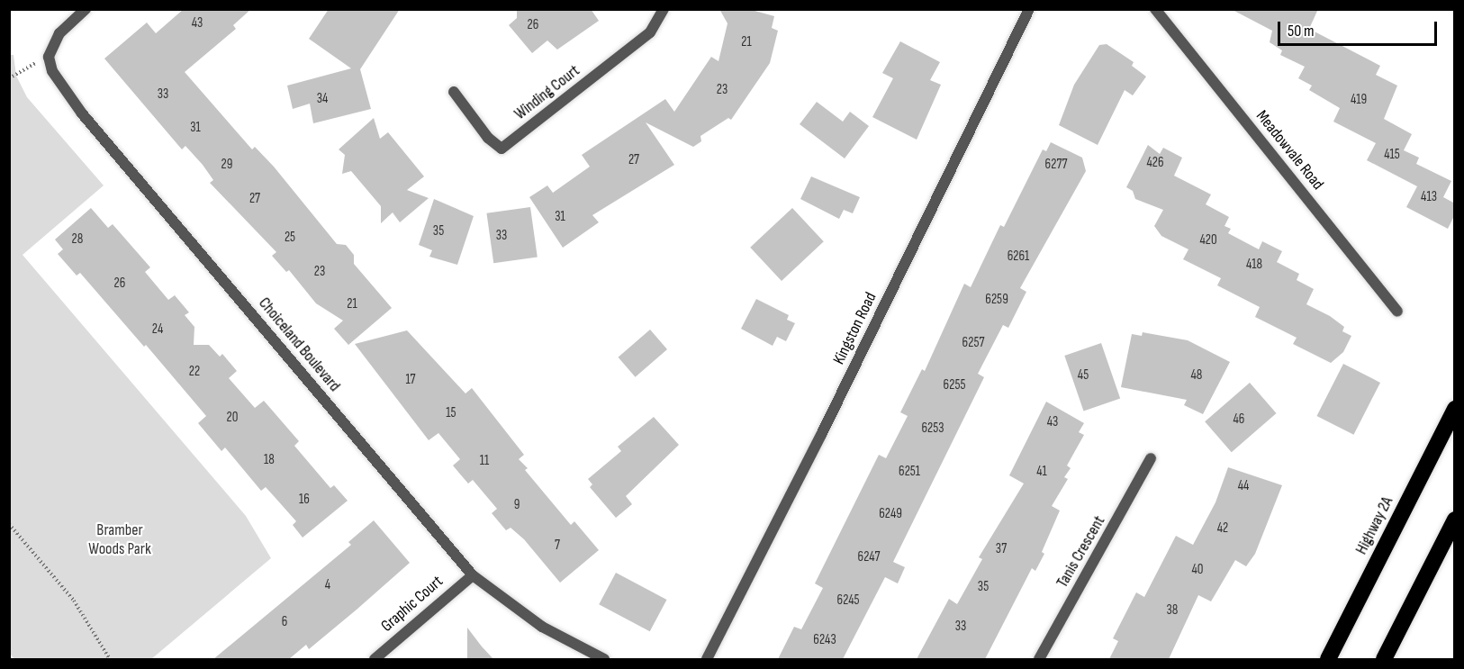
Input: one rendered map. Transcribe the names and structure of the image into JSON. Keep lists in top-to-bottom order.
{
  "streets": {
    "highway": ["Highway 2A"],
    "street": [
      "Winding Court",
      "Meadowvale Road",
      "Kingston Road",
      "Choiceland Boulevard",
      "Tanis Crescent",
      "Graphic Court"
    ]
  },
  "crossings": [
    ["Choiceland Boulevard", "Graphic Court"]
  ],
  "parks": ["Bramber Woods Park"],
  "house_numbers": [
    "43",
    "26",
    "21",
    "23",
    "33",
    "34",
    "419",
    "31",
    "415",
    "27",
    "426",
    "29",
    "6277",
    "413",
    "27",
    "31",
    "35",
    "33",
    "25",
    "28",
    "420",
    "6261",
    "418",
    "23",
    "26",
    "6259",
    "21",
    "24",
    "6257",
    "22",
    "45",
    "48",
    "17",
    "6255",
    "15",
    "20",
    "46",
    "43",
    "6253",
    "18",
    "11",
    "6251",
    "41",
    "44",
    "16",
    "9",
    "6249",
    "42",
    "7",
    "37",
    "6247",
    "40",
    "4",
    "35",
    "6245",
    "38",
    "6",
    "33",
    "6243"
  ],
  "scale_bar": "50 m"
}
